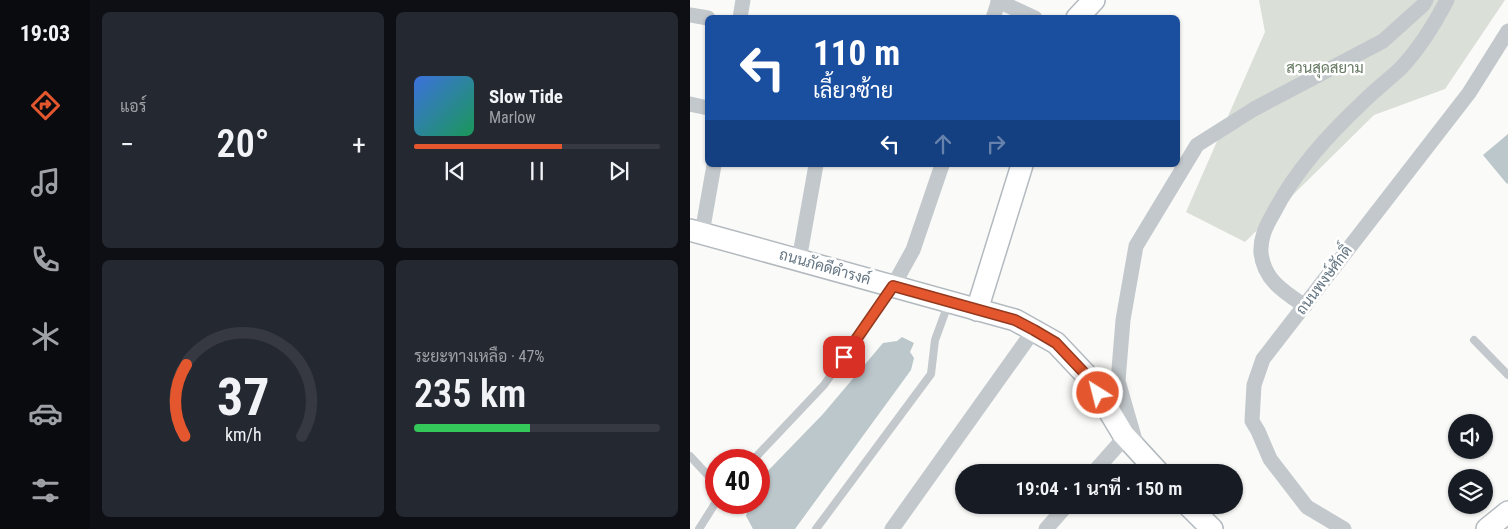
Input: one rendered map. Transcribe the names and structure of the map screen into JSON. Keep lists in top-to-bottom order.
{
  "streets": {
    "street": ["ถนนภัคดีดำรงค์", "ถนนพงษ์ศักดิ์"]
  },
  "parks": ["สวนสุดสยาม"],
  "page": {
    "tabs": "19:03",
    "tile": [
      "แอร์",
      ["ระยะทางเหลือ · 47%", "235 km"]
    ],
    "turn": ["110 m", "เลี้ยวซ้าย"],
    "song": ["Slow Tide", "Marlow"],
    "heat": ["−", "20°", "+"],
    "limit": "40",
    "trip": "19:04 · 1 นาที · 150 m",
    "gauge": ["37", "km/h"]
  }
}
